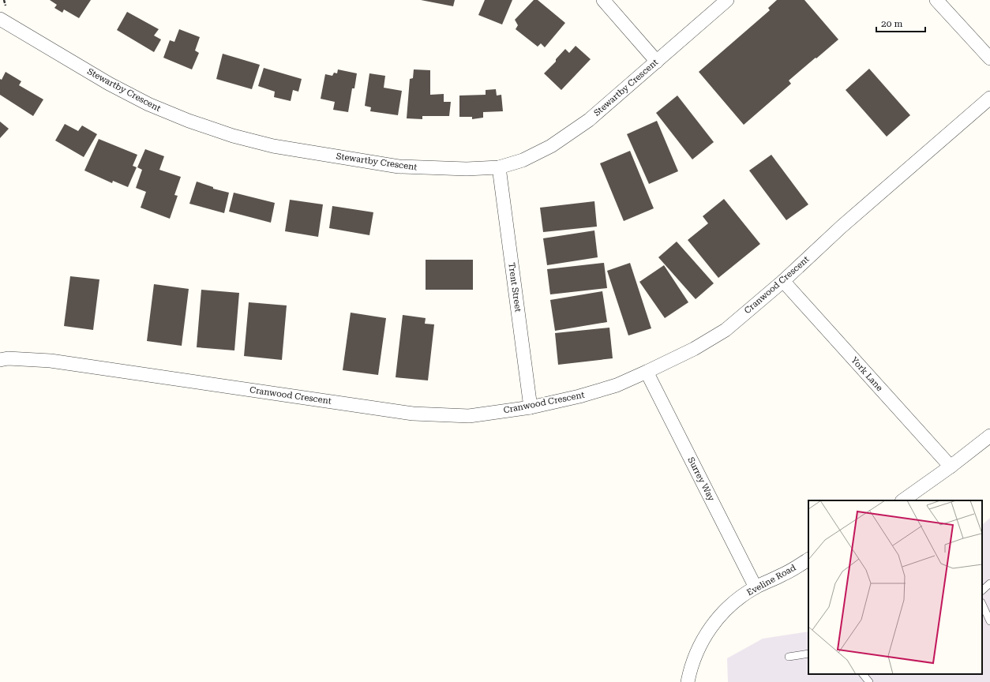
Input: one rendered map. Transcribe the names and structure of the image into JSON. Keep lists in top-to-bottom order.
{
  "streets": {
    "street": [
      "Stewartby Crescent",
      "Cranwood Crescent",
      "Trent Street",
      "York Lane",
      "Surrey Way",
      "Eveline Road"
    ]
  },
  "crossings": [
    ["Stewartby Crescent", "Trent Street"],
    ["Cranwood Crescent", "Trent Street"],
    ["Cranwood Crescent", "York Lane"],
    ["Cranwood Crescent", "Surrey Way"],
    ["Surrey Way", "Eveline Road"]
  ],
  "scale_bar": "20 m"
}
